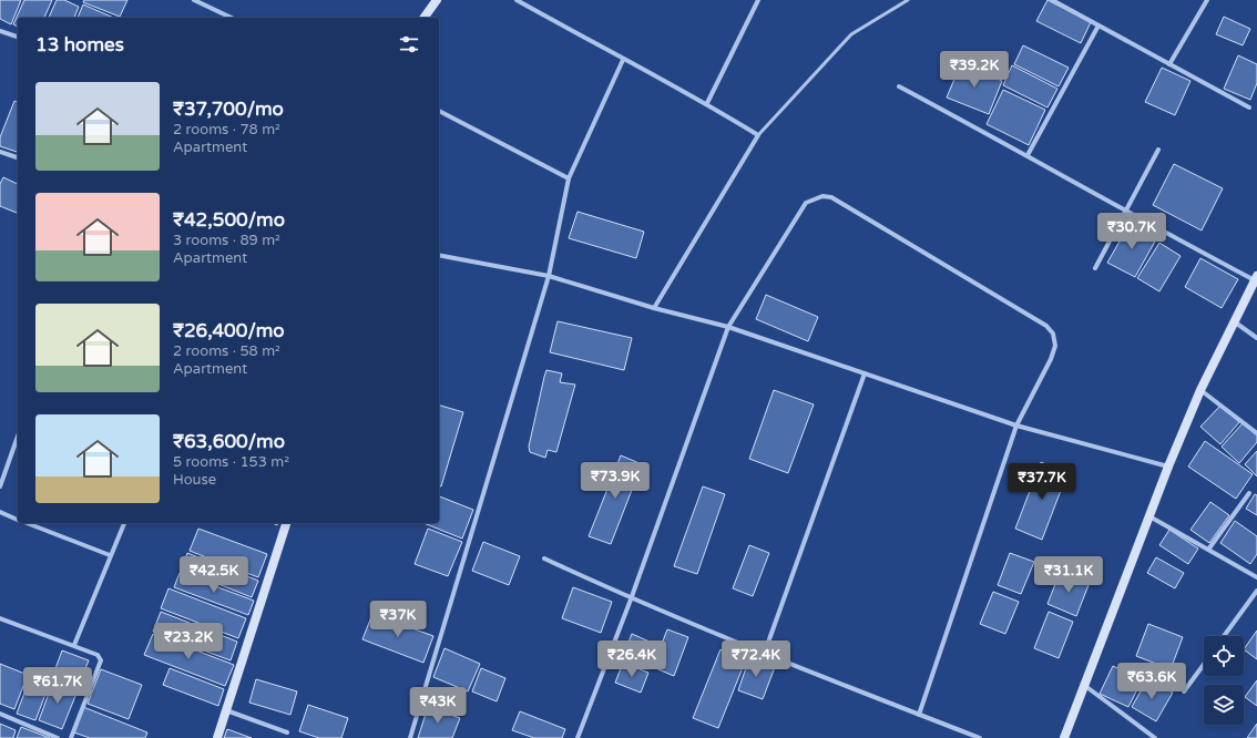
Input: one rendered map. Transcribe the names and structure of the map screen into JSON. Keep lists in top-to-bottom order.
{
  "page": {
    "heading": "13 homes",
    "price": [
      "₹39.2K",
      "₹30.7K",
      "₹73.9K",
      "₹37.7K",
      "₹42.5K",
      "₹31.1K",
      "₹37K",
      "₹23.2K",
      "₹26.4K",
      "₹72.4K",
      "₹63.6K",
      "₹61.7K",
      "₹43K"
    ],
    "list": [
      {
        "name": "₹37,700/mo",
        "note": "2 rooms · 78 m² · Apartment"
      },
      {
        "name": "₹42,500/mo",
        "note": "3 rooms · 89 m² · Apartment"
      },
      {
        "name": "₹26,400/mo",
        "note": "2 rooms · 58 m² · Apartment"
      },
      {
        "name": "₹63,600/mo",
        "note": "5 rooms · 153 m² · House"
      }
    ]
  }
}
